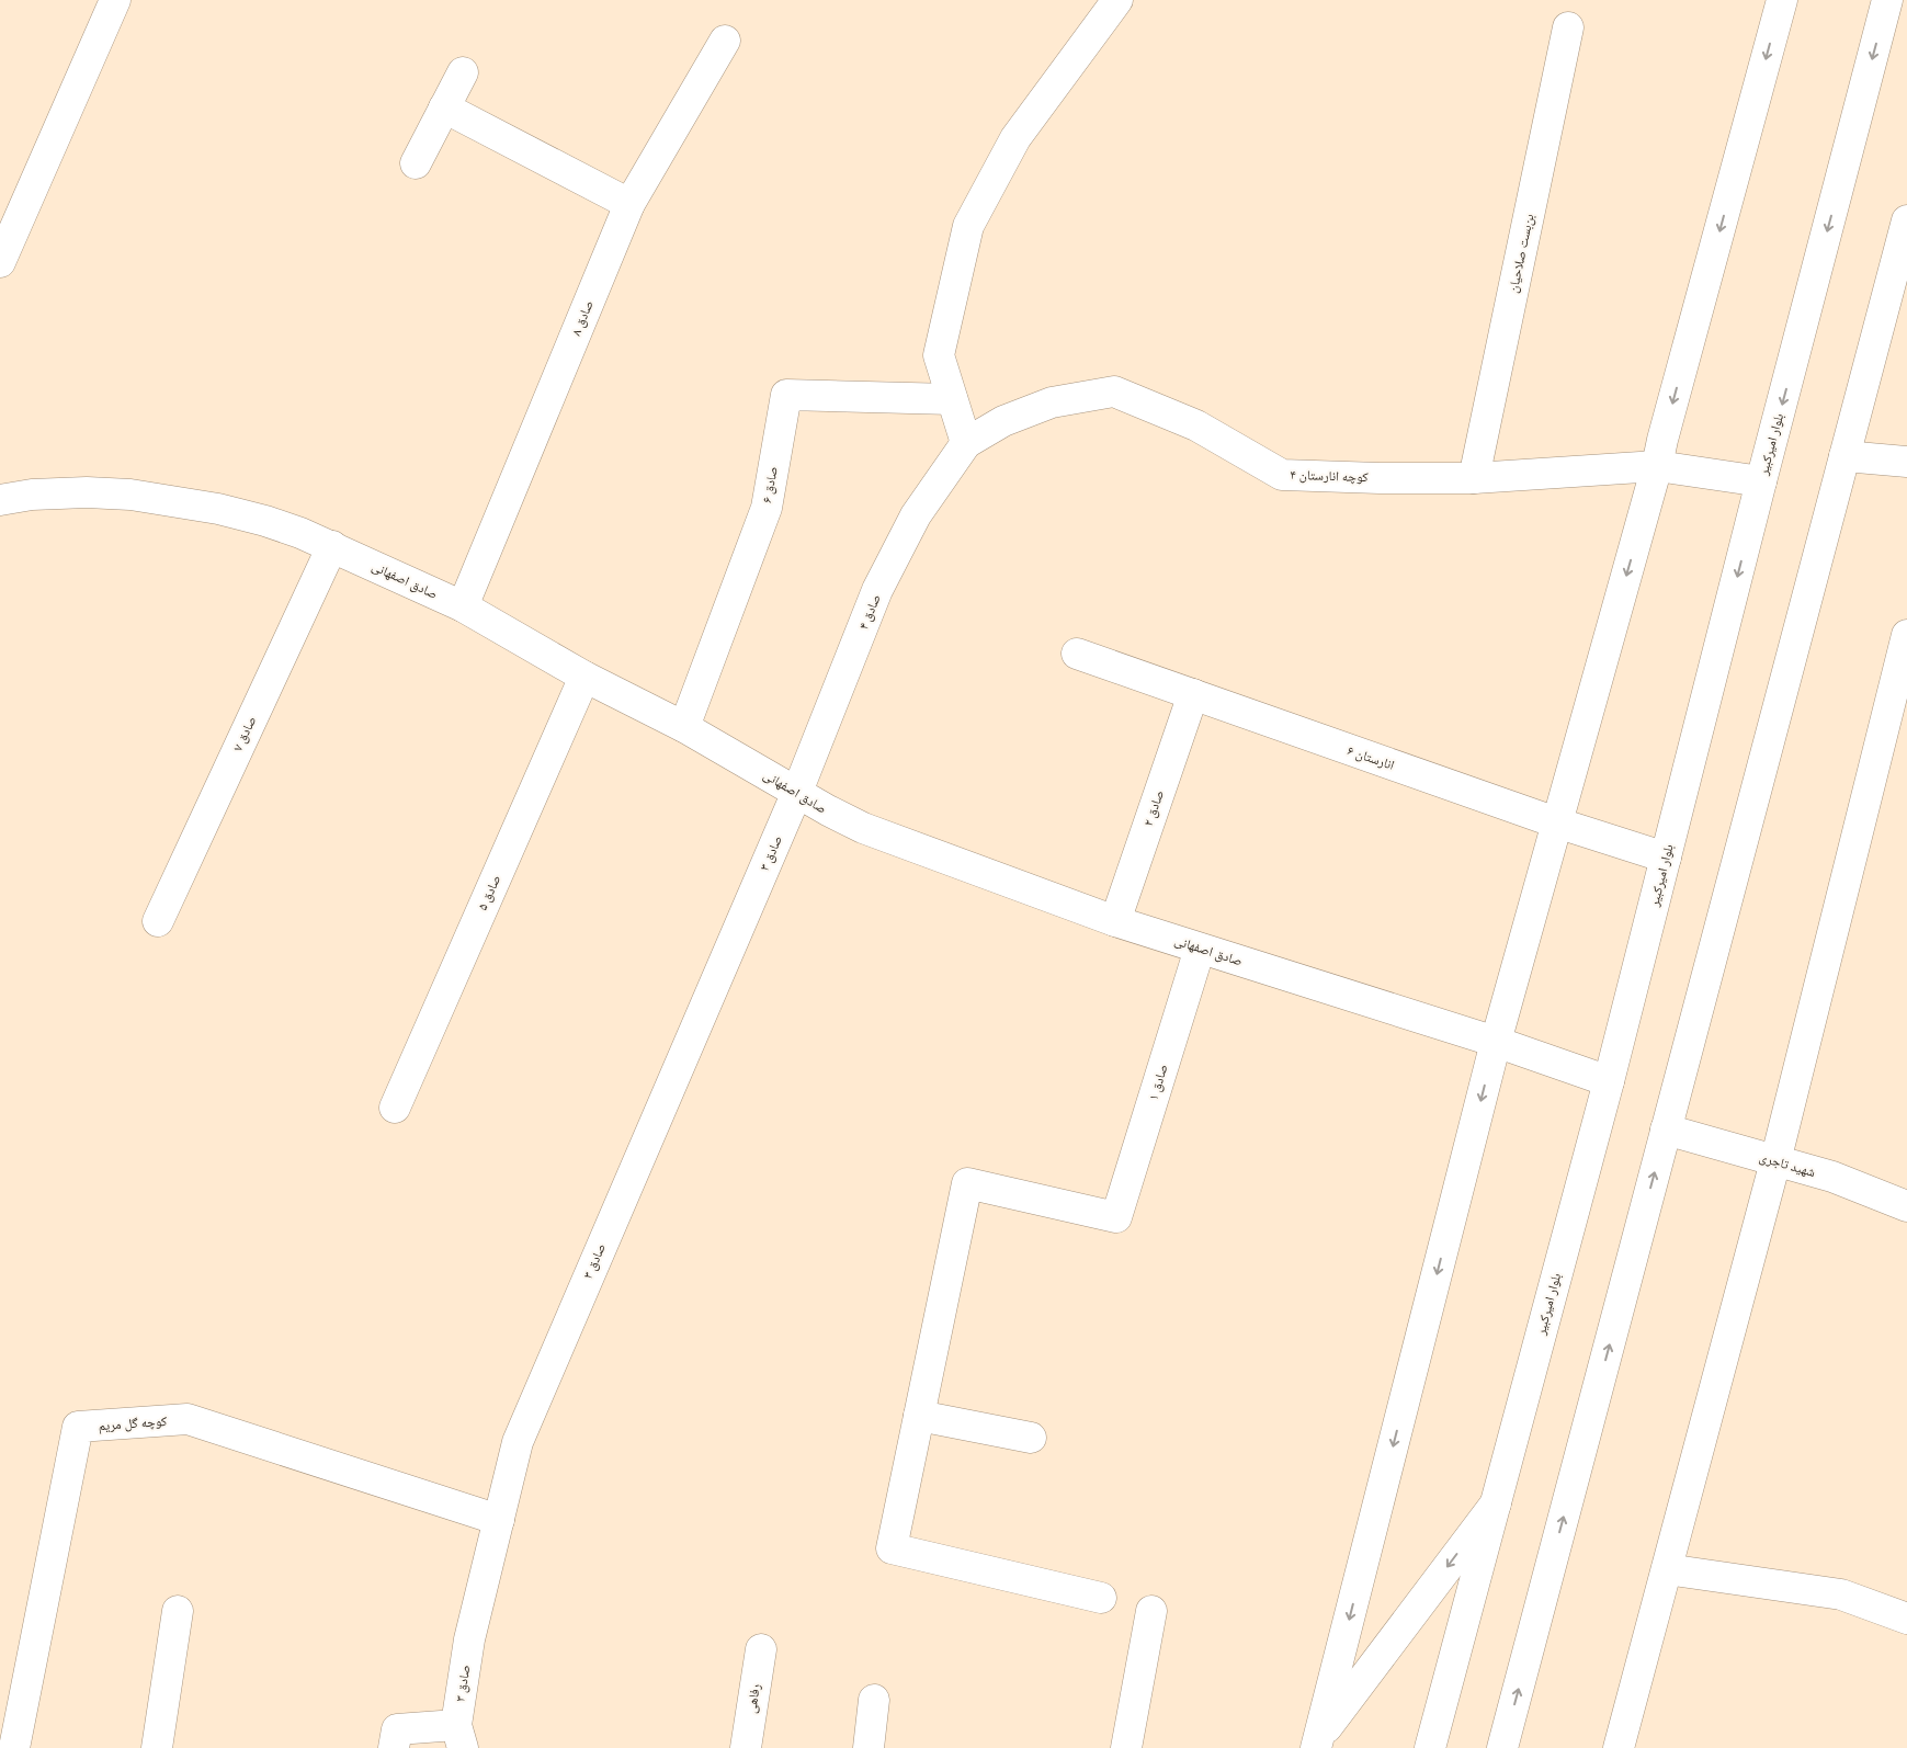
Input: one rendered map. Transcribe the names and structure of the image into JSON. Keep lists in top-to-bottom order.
{
  "streets": {
    "street": [
      "بن‌بست صلاحیان",
      "صادق ۸",
      "بلوار امیرکبیر",
      "کوچه انارستان ۴",
      "صادق ۶",
      "صادق اصفهانی",
      "صادق ۴",
      "صادق ۷",
      "انارستان ۶",
      "صادق ۲",
      "صادق ۳",
      "صادق ۵",
      "صادق ۱",
      "شهید تاجری",
      "کوچه گل مریم",
      "رفاهی"
    ]
  },
  "crossings": [
    ["بن‌بست صلاحیان", "کوچه انارستان ۴"],
    ["صادق ۸", "صادق اصفهانی"],
    ["بلوار امیرکبیر", "کوچه انارستان ۴"],
    ["بلوار امیرکبیر", "صادق اصفهانی"],
    ["بلوار امیرکبیر", "انارستان ۶"],
    ["کوچه انارستان ۴", "صادق ۴"],
    ["صادق ۶", "صادق اصفهانی"],
    ["صادق اصفهانی", "صادق ۴"],
    ["صادق اصفهانی", "صادق ۷"],
    ["صادق اصفهانی", "صادق ۲"],
    ["صادق اصفهانی", "صادق ۳"],
    ["صادق اصفهانی", "صادق ۵"],
    ["صادق اصفهانی", "صادق ۱"],
    ["صادق ۴", "صادق ۳"],
    ["انارستان ۶", "صادق ۲"],
    ["صادق ۳", "کوچه گل مریم"]
  ]
}
